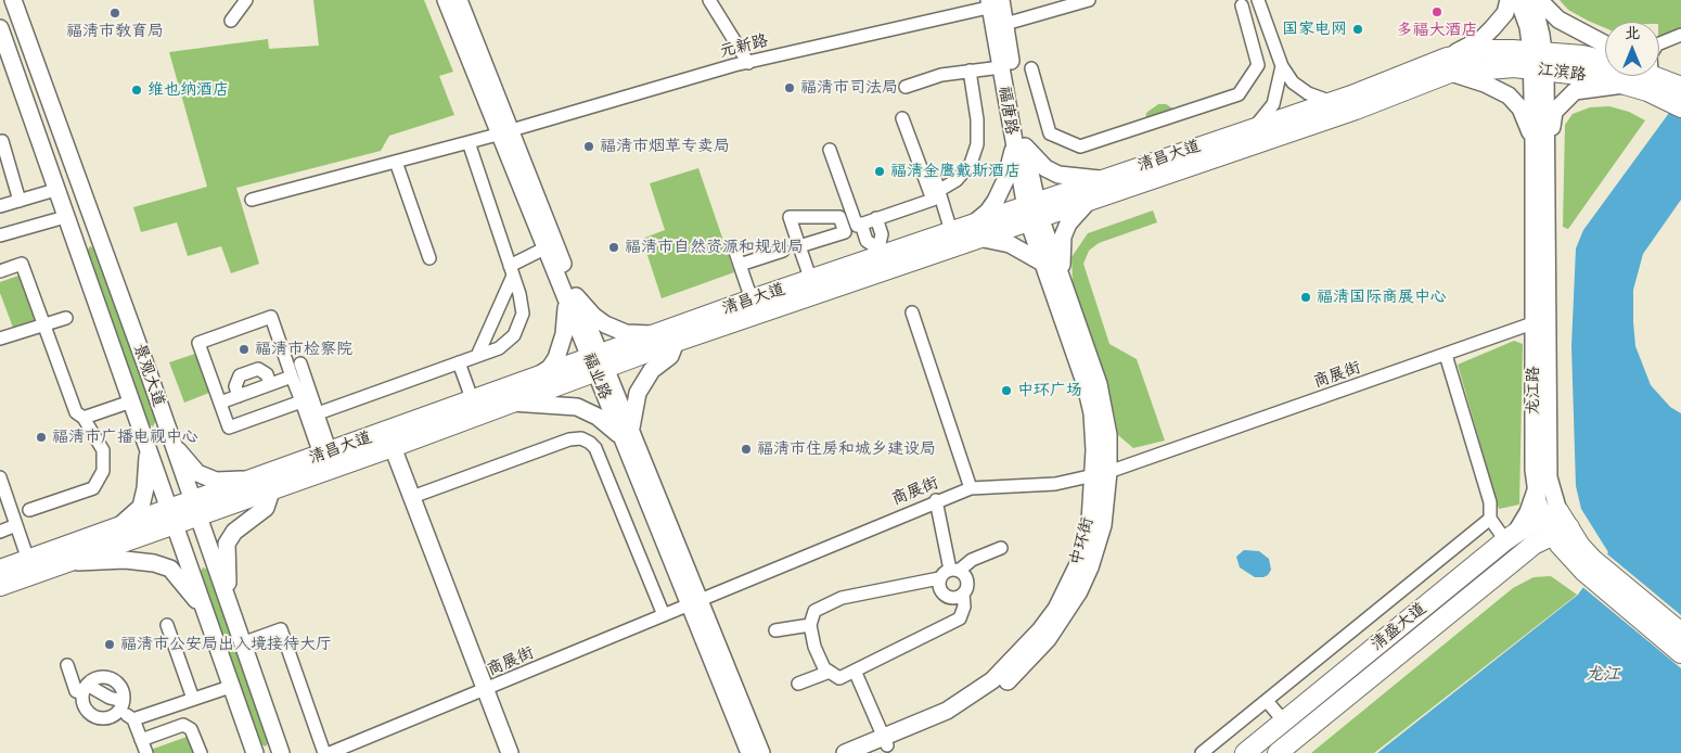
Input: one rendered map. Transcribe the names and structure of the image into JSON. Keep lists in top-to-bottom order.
{
  "streets": {
    "main road": [
      "江滨路",
      "清昌大道",
      "龙江路",
      "清盛大道"
    ],
    "street": [
      "元新路",
      "福唐路",
      "景观大道",
      "商展街",
      "福业路",
      "中环街"
    ]
  },
  "crossings": [
    ["元新路", "福唐路"],
    ["元新路", "福业路"],
    ["江滨路", "清昌大道"],
    ["江滨路", "龙江路"],
    ["福唐路", "清昌大道"],
    ["福唐路", "中环街"],
    ["清昌大道", "景观大道"],
    ["清昌大道", "福业路"],
    ["清昌大道", "龙江路"],
    ["清昌大道", "中环街"],
    ["商展街", "福业路"],
    ["商展街", "龙江路"],
    ["商展街", "中环街"],
    ["龙江路", "清盛大道"]
  ],
  "water": ["龙江"],
  "places": [
    "多福大酒店",
    "福清市教育局",
    "国家电网",
    "福清市司法局",
    "维也纳酒店",
    "福清市烟草专卖局",
    "福清金鹰戴斯酒店",
    "福清市自然资源和规划局",
    "福清国际商展中心",
    "福清市检察院",
    "中环广场",
    "福清市广播电视中心",
    "福清市住房和城乡建设局",
    "福清市公安局出入境接待大厅"
  ],
  "north": "top"
}
